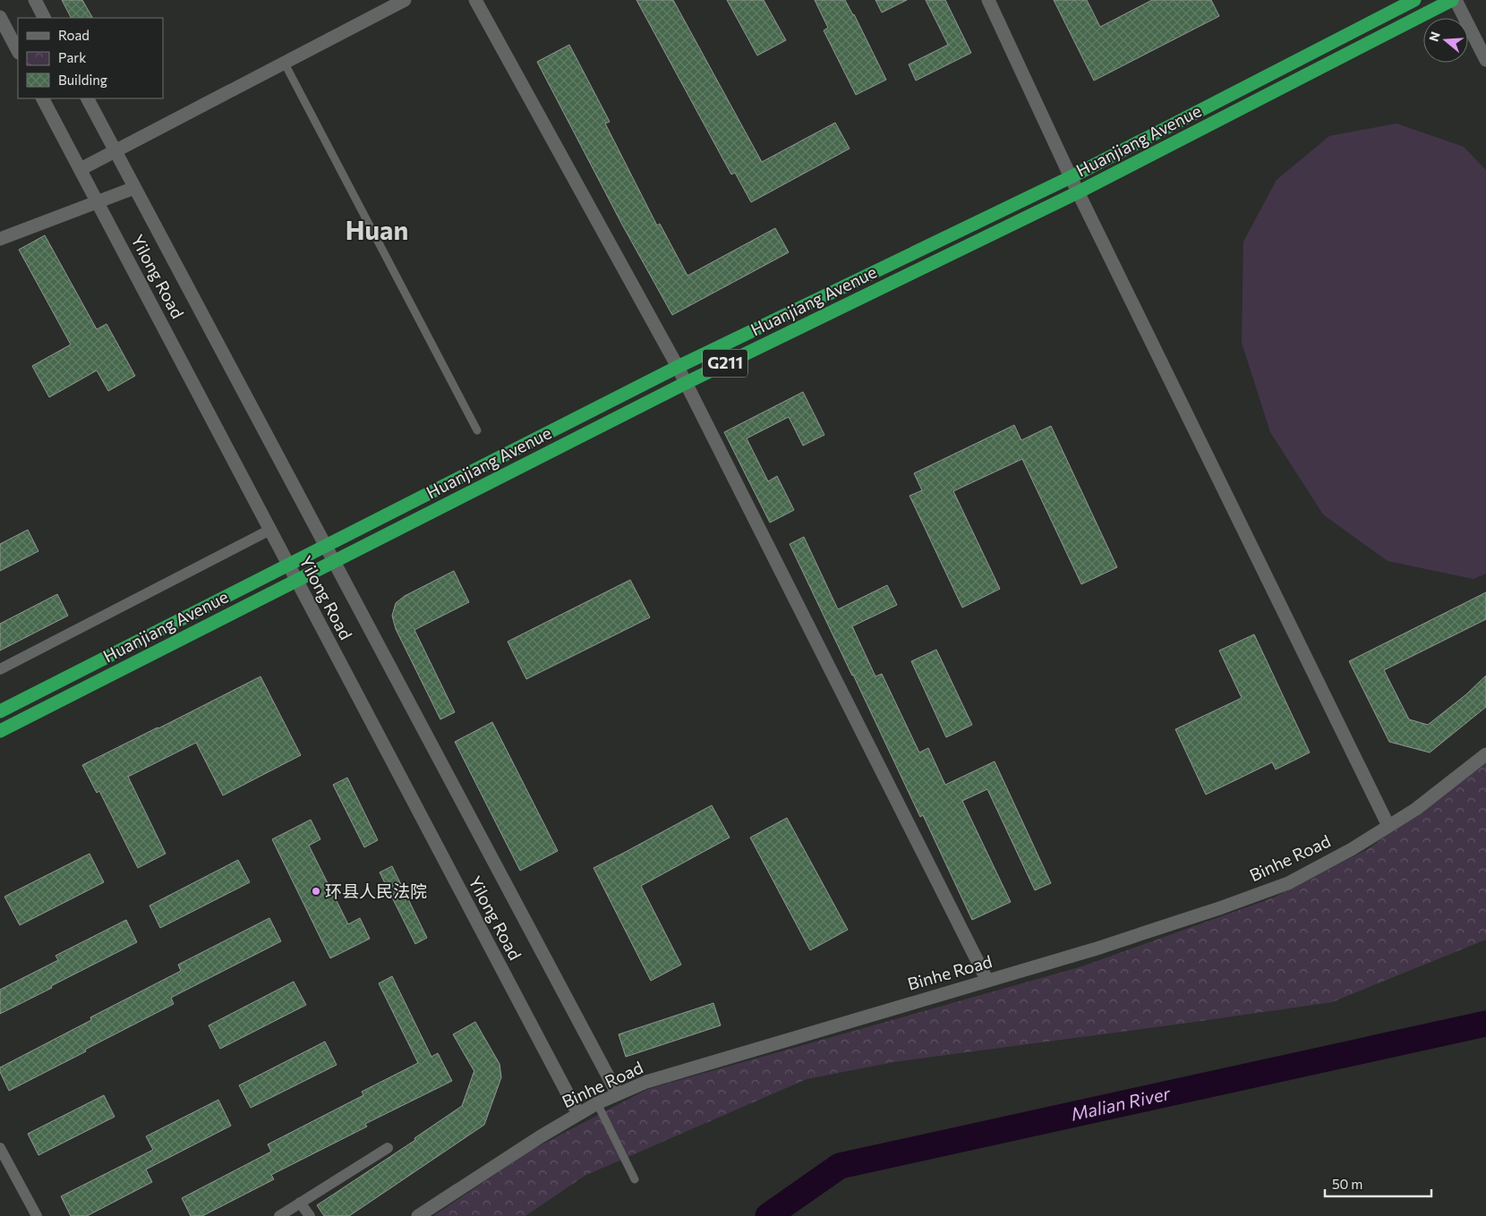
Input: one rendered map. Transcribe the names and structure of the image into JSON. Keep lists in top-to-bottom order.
{
  "streets": {
    "highway": ["Huanjiang Avenue", "G211"],
    "main road": ["Yilong Road", "Binhe Road"]
  },
  "crossings": [
    ["Huanjiang Avenue", "Yilong Road"],
    ["Yilong Road", "Binhe Road"]
  ],
  "districts": ["Huan"],
  "water": ["Malian River"],
  "places": ["环县人民法院"],
  "legend": ["Road", "Park", "Building"],
  "scale_bar": "50 m",
  "north": "left"
}
